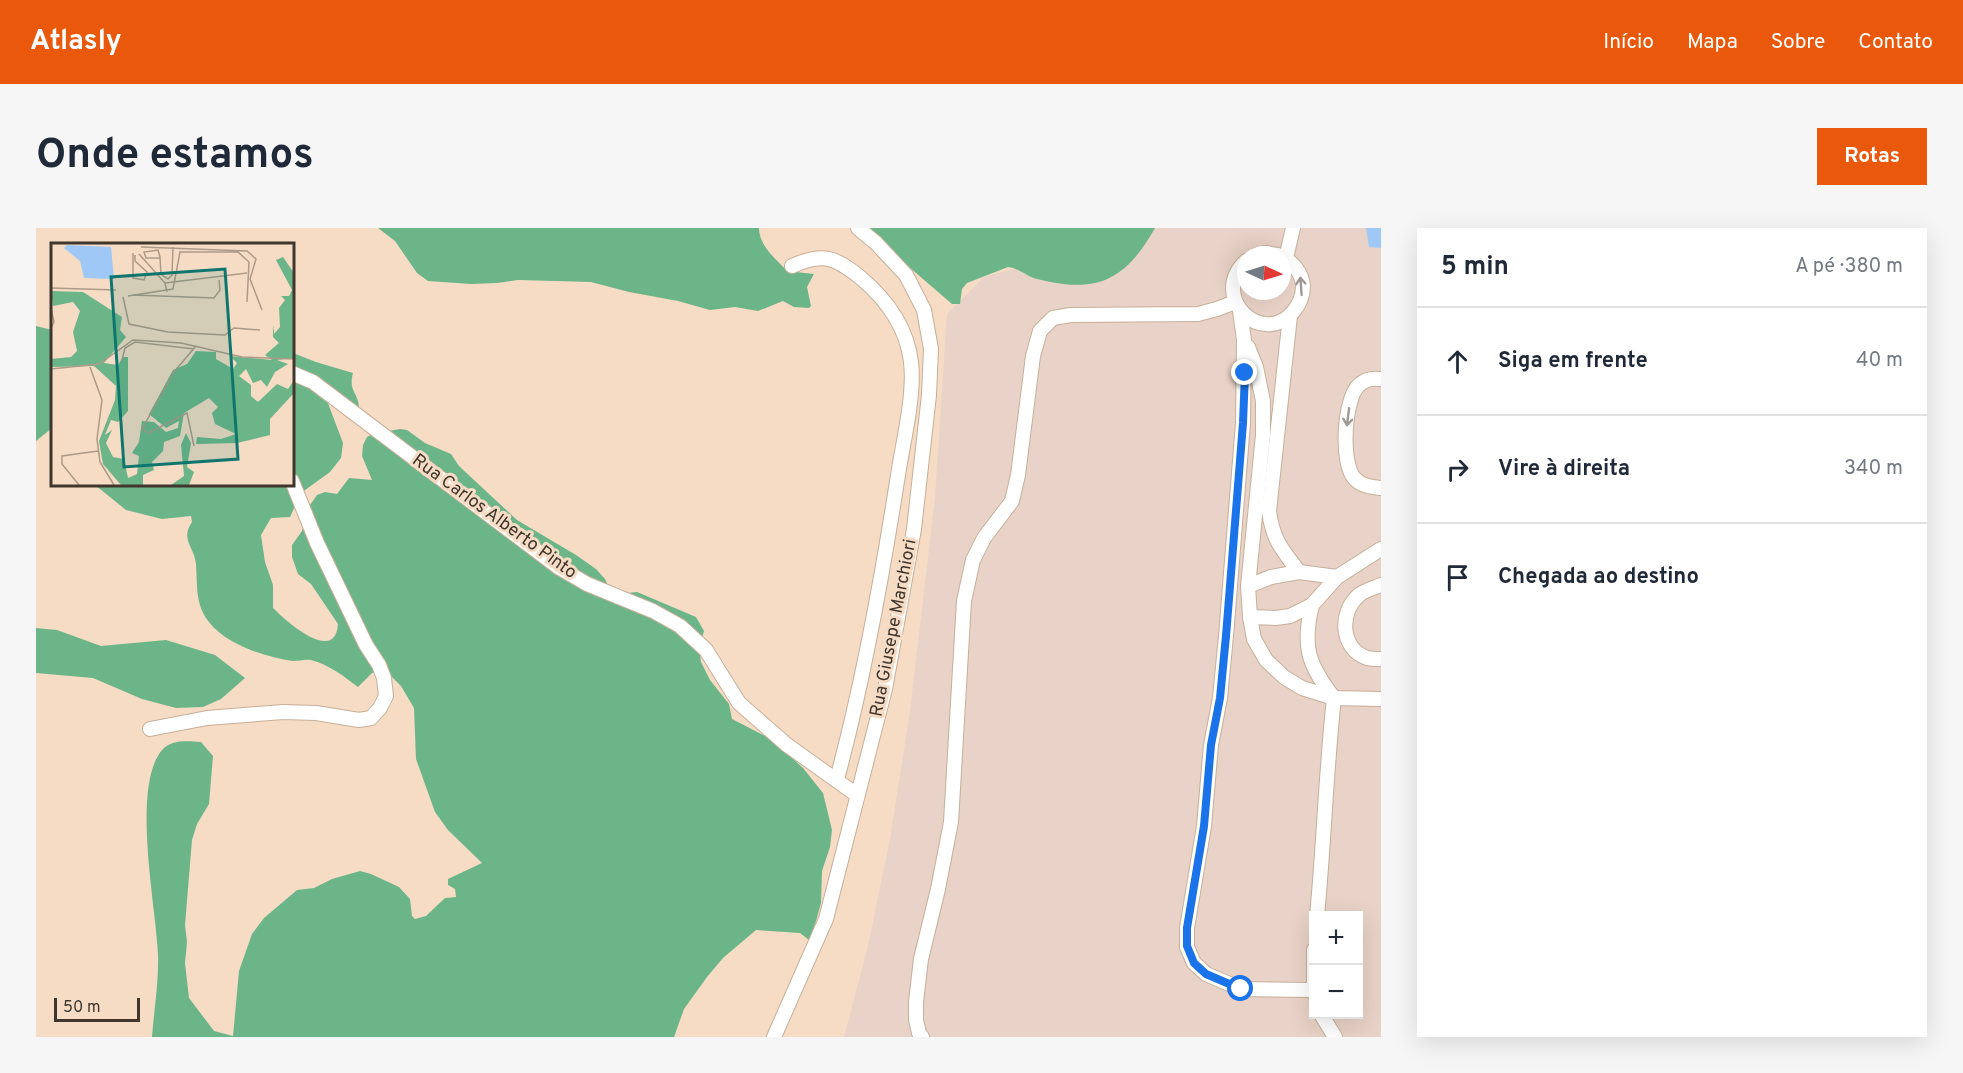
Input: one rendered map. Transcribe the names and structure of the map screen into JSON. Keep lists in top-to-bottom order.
{
  "streets": {
    "street": ["Rua Carlos Alberto Pinto", "Rua Giusepe Marchiori"]
  },
  "crossings": [
    ["Rua Carlos Alberto Pinto", "Rua Giusepe Marchiori"]
  ],
  "scale_bar": "50 m",
  "north": "right",
  "page": {
    "header": "Atlasly",
    "nav": [
      "Início",
      "Mapa",
      "Sobre",
      "Contato"
    ],
    "buttons": "Rotas",
    "title": "Onde estamos",
    "heading": ["5 min", "A pé · 380 m"],
    "list": [
      ["Siga em frente", "40 m"],
      ["Vire à direita", "340 m"],
      "Chegada ao destino"
    ],
    "map_buttons": ["+", "−"],
    "scale": "50 m"
  }
}
